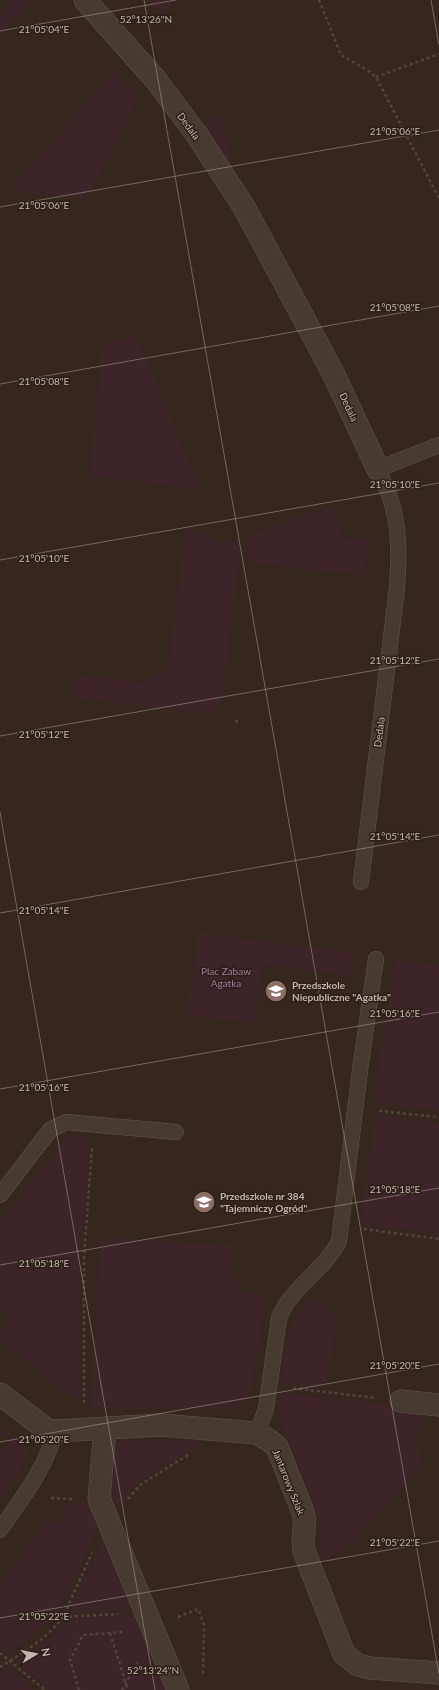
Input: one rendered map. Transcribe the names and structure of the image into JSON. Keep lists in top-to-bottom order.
{
  "streets": {
    "street": ["Dedala", "Jantarowy Szlak"]
  },
  "parks": ["Plac Zabaw Agatka"],
  "places": {
    "school or university": ["Przedszkole Niepubliczne \"Agatka\"", "Przedszkole nr 384 \"Tajemniczy Ogród\""]
  },
  "north": "right",
  "coordinates": [
    "52°13'26\"N",
    "21°05'04\"E",
    "21°05'06\"E",
    "21°05'08\"E",
    "21°05'10\"E",
    "21°05'12\"E",
    "21°05'14\"E",
    "21°05'16\"E",
    "21°05'18\"E",
    "21°05'20\"E",
    "21°05'22\"E",
    "52°13'24\"N"
  ]
}
